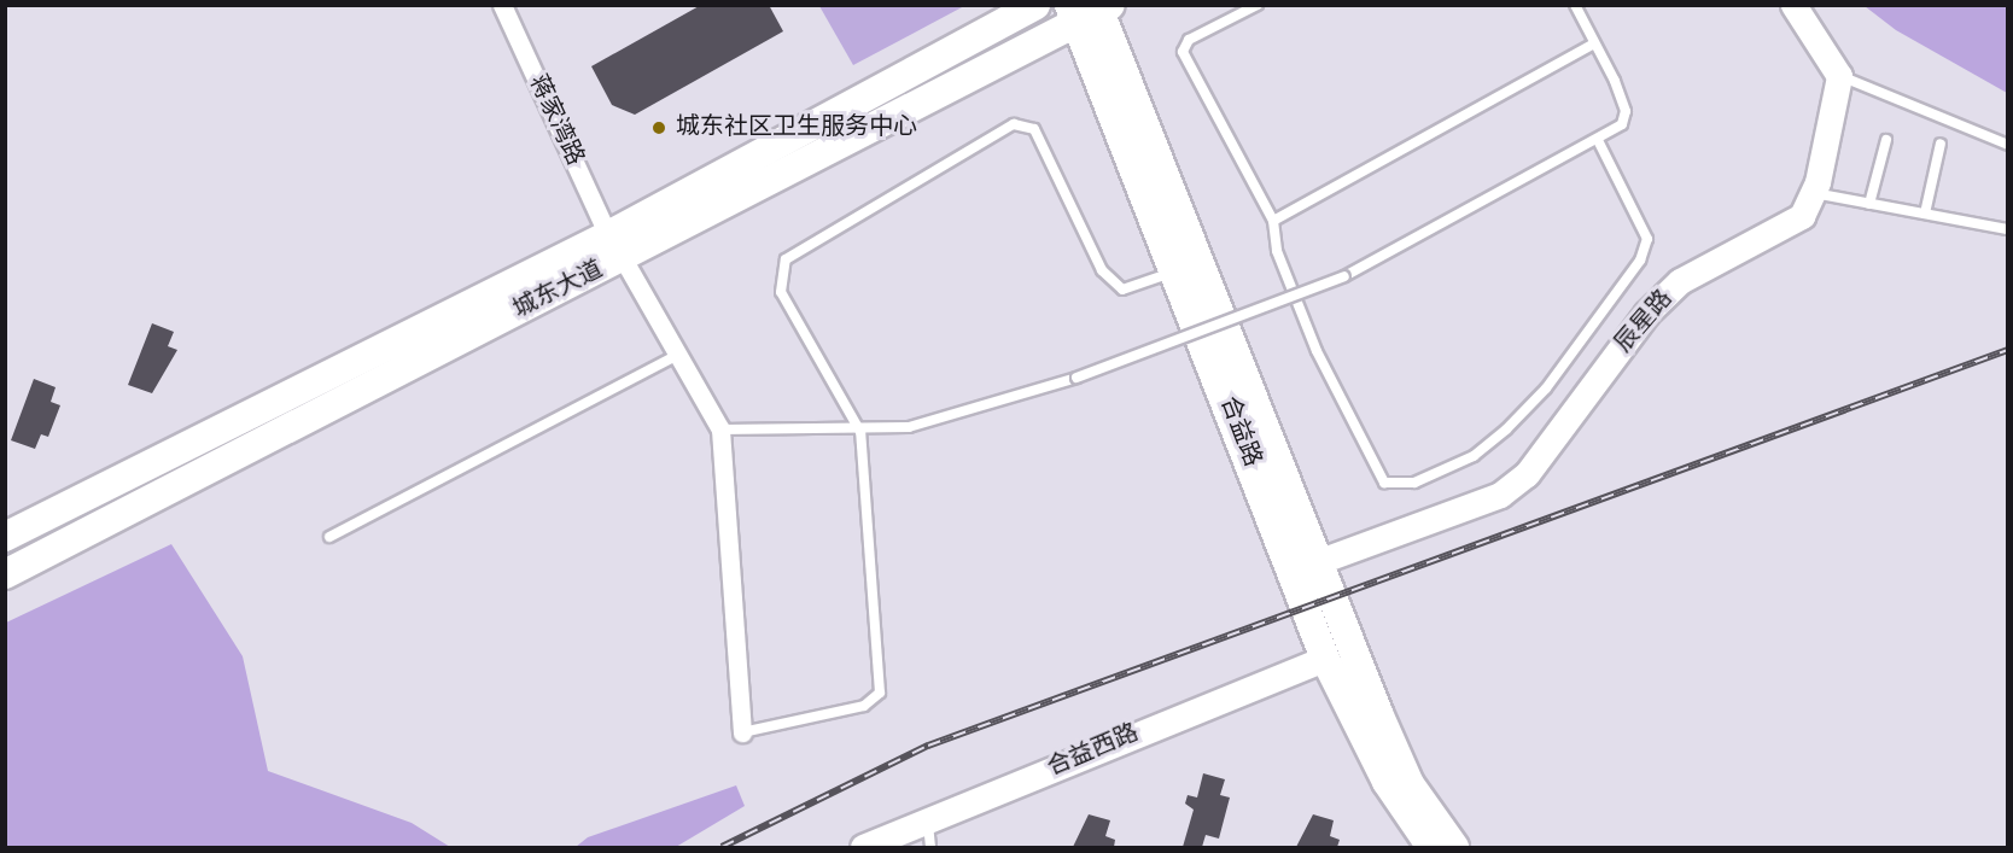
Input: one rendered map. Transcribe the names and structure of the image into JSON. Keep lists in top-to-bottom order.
{
  "streets": {
    "main road": ["城东大道", "合益路"],
    "street": ["蒋家湾路", "辰星路", "合益西路"]
  },
  "crossings": [
    ["蒋家湾路", "城东大道"],
    ["城东大道", "合益路"],
    ["辰星路", "合益路"],
    ["合益路", "合益西路"]
  ],
  "places": ["城东社区卫生服务中心"]
}
